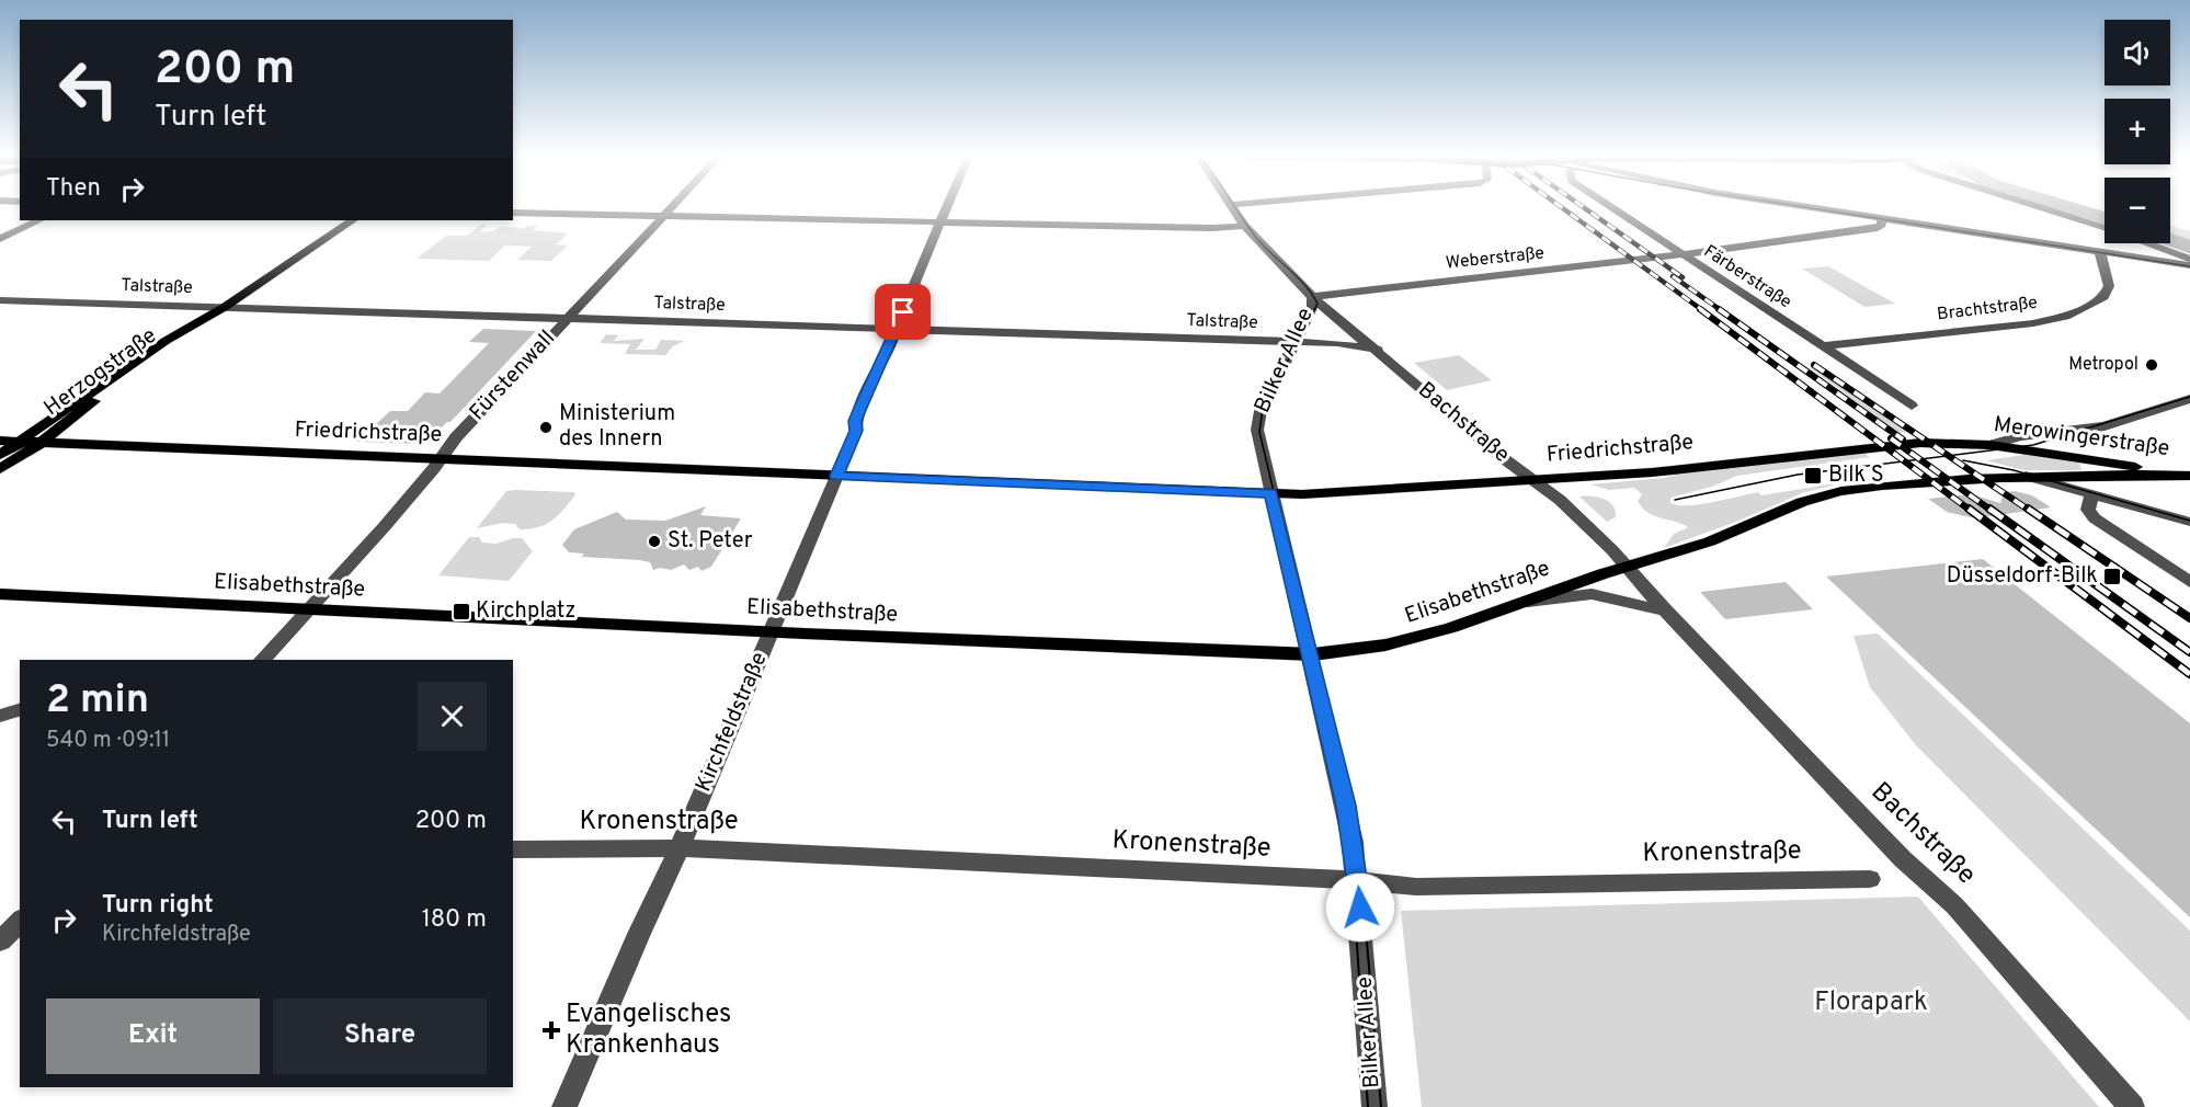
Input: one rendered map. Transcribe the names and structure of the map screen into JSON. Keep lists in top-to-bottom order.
{
  "streets": {
    "main road": [
      "Herzogstraße",
      "Friedrichstraße",
      "Merowingerstraße",
      "Elisabethstraße"
    ],
    "street": [
      "Weberstraße",
      "Färberstraße",
      "Talstraße",
      "Brachtstraße",
      "Bilker Allee",
      "Fürstenwall",
      "Bachstraße",
      "Kirchfeldstraße",
      "Kronenstraße"
    ]
  },
  "crossings": [
    ["Weberstraße", "Färberstraße"],
    ["Weberstraße", "Bilker Allee"],
    ["Weberstraße", "Bachstraße"],
    ["Färberstraße", "Brachtstraße"],
    ["Talstraße", "Bilker Allee"],
    ["Talstraße", "Herzogstraße"],
    ["Talstraße", "Fürstenwall"],
    ["Talstraße", "Bachstraße"],
    ["Talstraße", "Kirchfeldstraße"],
    ["Bilker Allee", "Bachstraße"],
    ["Bilker Allee", "Friedrichstraße"],
    ["Bilker Allee", "Elisabethstraße"],
    ["Bilker Allee", "Kronenstraße"],
    ["Herzogstraße", "Friedrichstraße"],
    ["Fürstenwall", "Friedrichstraße"],
    ["Fürstenwall", "Elisabethstraße"],
    ["Bachstraße", "Friedrichstraße"],
    ["Bachstraße", "Merowingerstraße"],
    ["Bachstraße", "Elisabethstraße"],
    ["Friedrichstraße", "Merowingerstraße"],
    ["Friedrichstraße", "Kirchfeldstraße"],
    ["Merowingerstraße", "Elisabethstraße"],
    ["Elisabethstraße", "Kirchfeldstraße"],
    ["Kirchfeldstraße", "Kronenstraße"]
  ],
  "parks": ["Florapark"],
  "places": {
    "other": ["Metropol", "Ministerium des Innern", "St. Peter"],
    "transit": ["Bilk S", "Düsseldorf-Bilk", "Kirchplatz"],
    "health": ["Evangelisches Krankenhaus"]
  },
  "page": {
    "map_buttons": ["+", "−"],
    "turn": ["200 m", "Turn left"],
    "then": "Then",
    "heading": ["2 min", "540 m · 09:11"],
    "list": [
      {
        "name": "Turn left",
        "value": "200 m"
      },
      {
        "name": "Turn right",
        "note": "Kirchfeldstraße",
        "value": "180 m"
      }
    ],
    "buttons": ["Exit", "Share"]
  }
}
